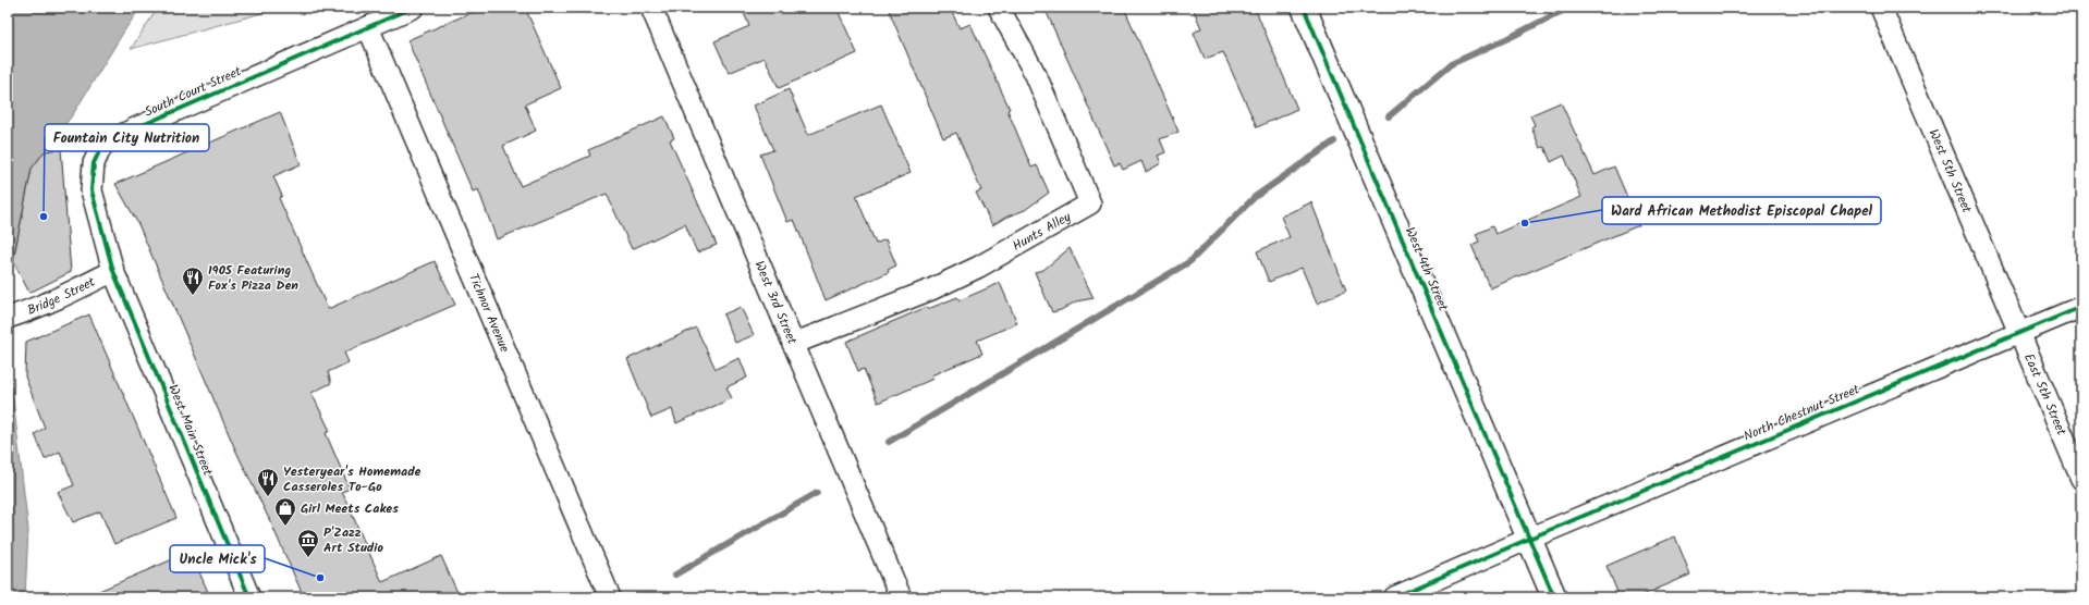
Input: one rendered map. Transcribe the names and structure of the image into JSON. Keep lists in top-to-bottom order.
{
  "streets": {
    "main road": ["West 4th Street"],
    "street": [
      "South Court Street",
      "West 5th Street",
      "Hunts Alley",
      "Bridge Street",
      "West 3rd Street",
      "Tichnor Avenue",
      "East 5th Street",
      "North Chestnut Street",
      "West Main Street"
    ]
  },
  "crossings": [
    ["South Court Street", "Bridge Street"],
    ["South Court Street", "Tichnor Avenue"],
    ["South Court Street", "West Main Street"],
    ["West 5th Street", "East 5th Street"],
    ["West 5th Street", "North Chestnut Street"],
    ["Hunts Alley", "West 3rd Street"],
    ["West 4th Street", "North Chestnut Street"],
    ["Bridge Street", "West Main Street"],
    ["East 5th Street", "North Chestnut Street"]
  ],
  "places": {
    "other": ["Fountain City Nutrition", "Ward African Methodist Episcopal Chapel", "Uncle Mick's"],
    "restaurant": ["1905 Featuring Fox's Pizza Den", "Yesteryear's Homemade Casseroles To-Go"],
    "shop": ["Girl Meets Cakes"],
    "museum": ["P'Zazz Art Studio"]
  }
}
